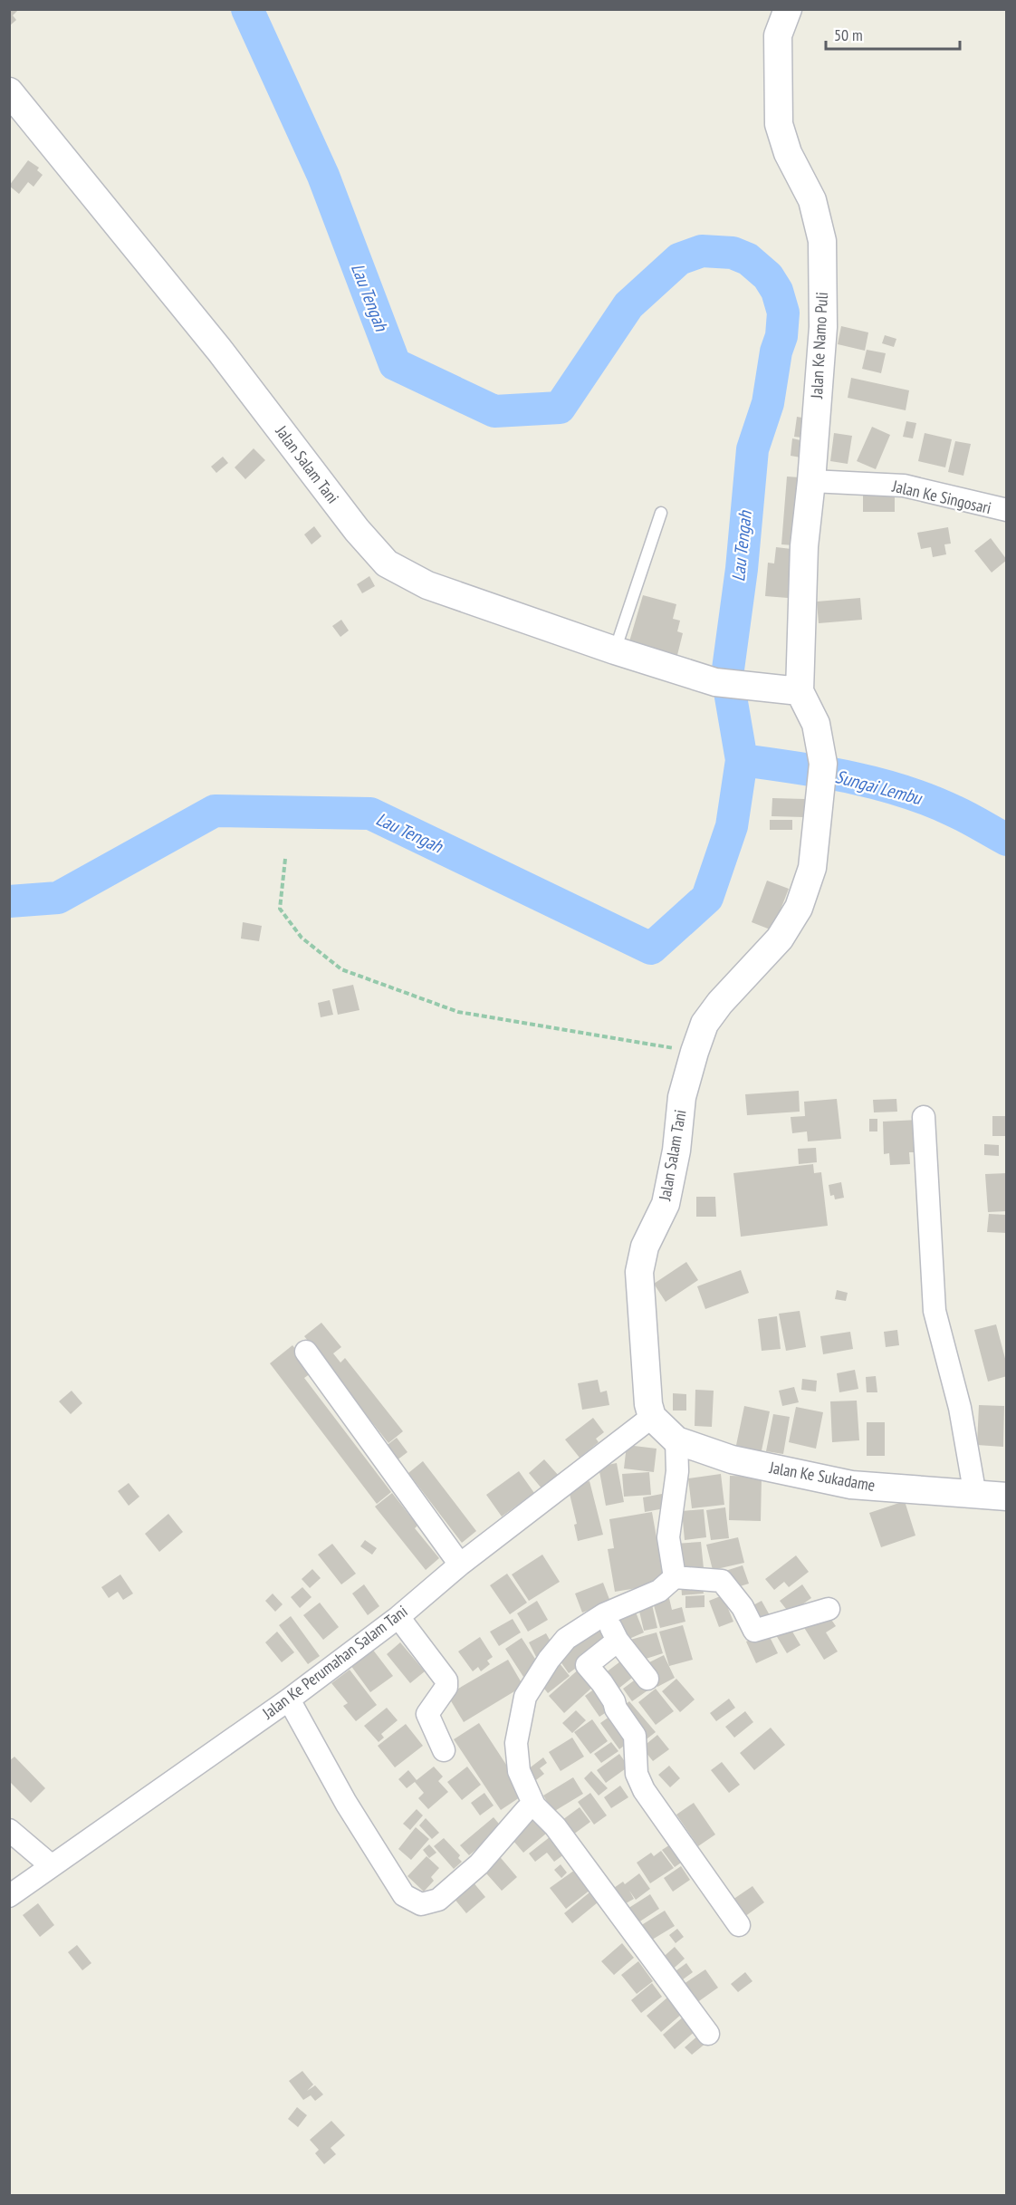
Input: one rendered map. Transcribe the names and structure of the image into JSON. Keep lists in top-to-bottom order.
{
  "streets": {
    "street": [
      "Jalan Ke Namo Puli",
      "Jalan Salam Tani",
      "Jalan Ke Singosari",
      "Jalan Ke Sukadame",
      "Jalan Ke Perumahan Salam Tani"
    ]
  },
  "crossings": [
    ["Jalan Ke Namo Puli", "Jalan Salam Tani"],
    ["Jalan Ke Namo Puli", "Jalan Ke Singosari"],
    ["Jalan Salam Tani", "Jalan Ke Sukadame"],
    ["Jalan Salam Tani", "Jalan Ke Perumahan Salam Tani"],
    ["Jalan Ke Sukadame", "Jalan Ke Perumahan Salam Tani"]
  ],
  "water": ["Lau Tengah", "Sungai Lembu"],
  "scale_bar": "50 m"
}
